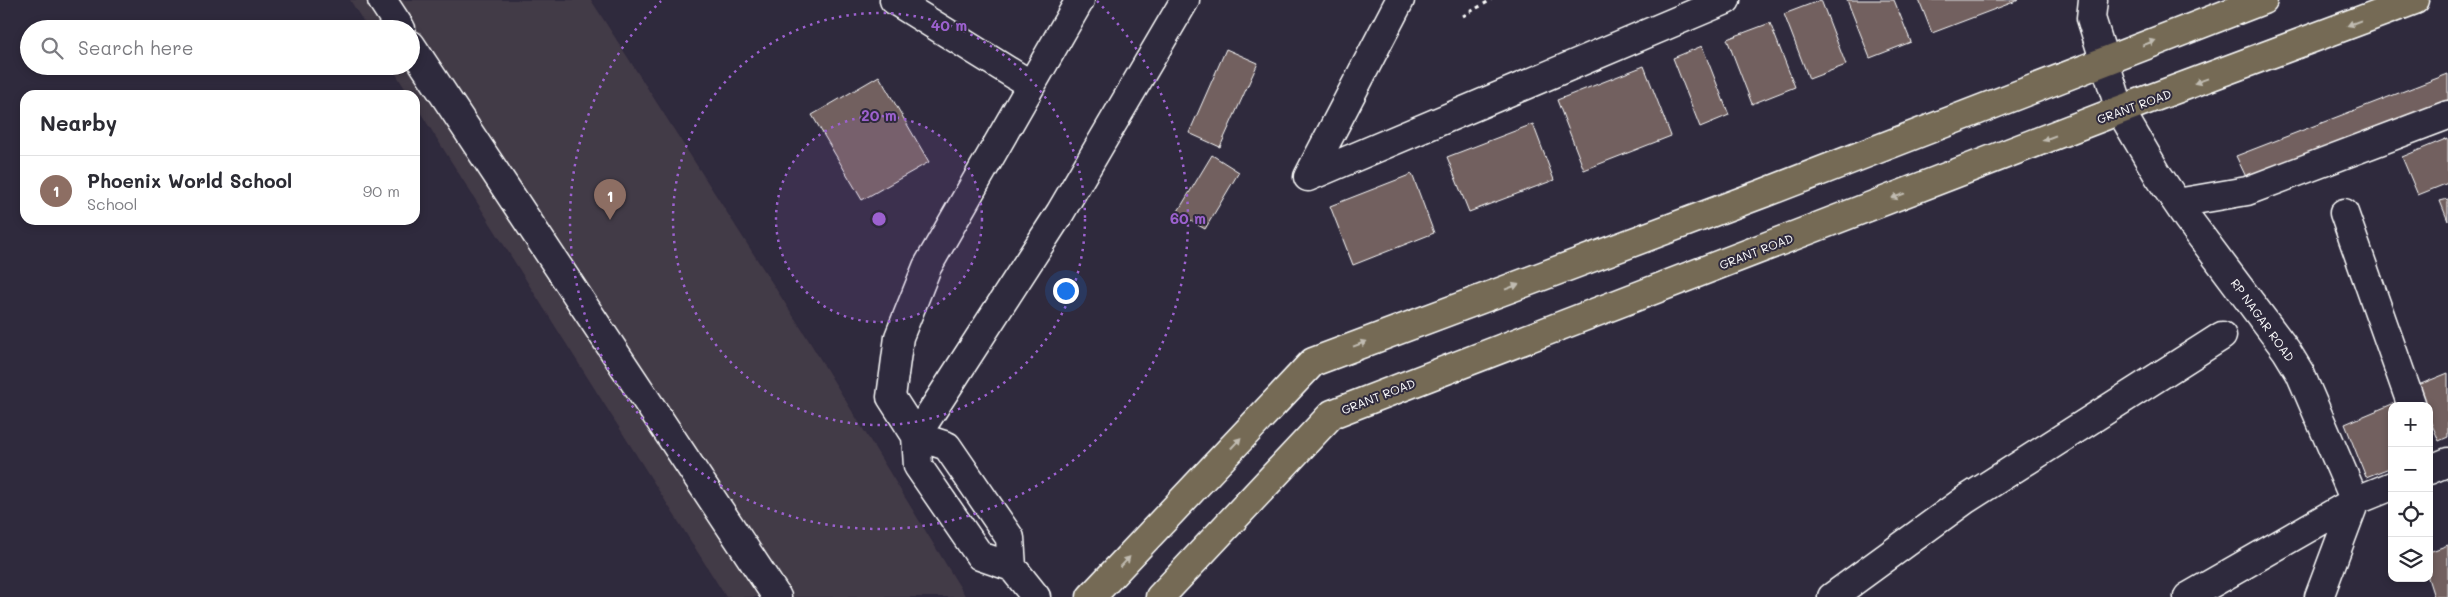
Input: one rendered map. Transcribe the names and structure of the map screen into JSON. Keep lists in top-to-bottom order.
{
  "streets": {
    "main road": ["GRANT ROAD"],
    "street": ["RP NAGAR ROAD"]
  },
  "crossings": [
    ["GRANT ROAD", "RP NAGAR ROAD"]
  ],
  "page": {
    "search": "Search here",
    "heading": "Nearby",
    "list": [
      {
        "mark": "1",
        "name": "Phoenix World School",
        "note": "School",
        "value": "90 m"
      }
    ],
    "pins": "1",
    "map_buttons": ["+", "−"]
  },
  "rings": ["40 m", "20 m", "60 m"]
}
